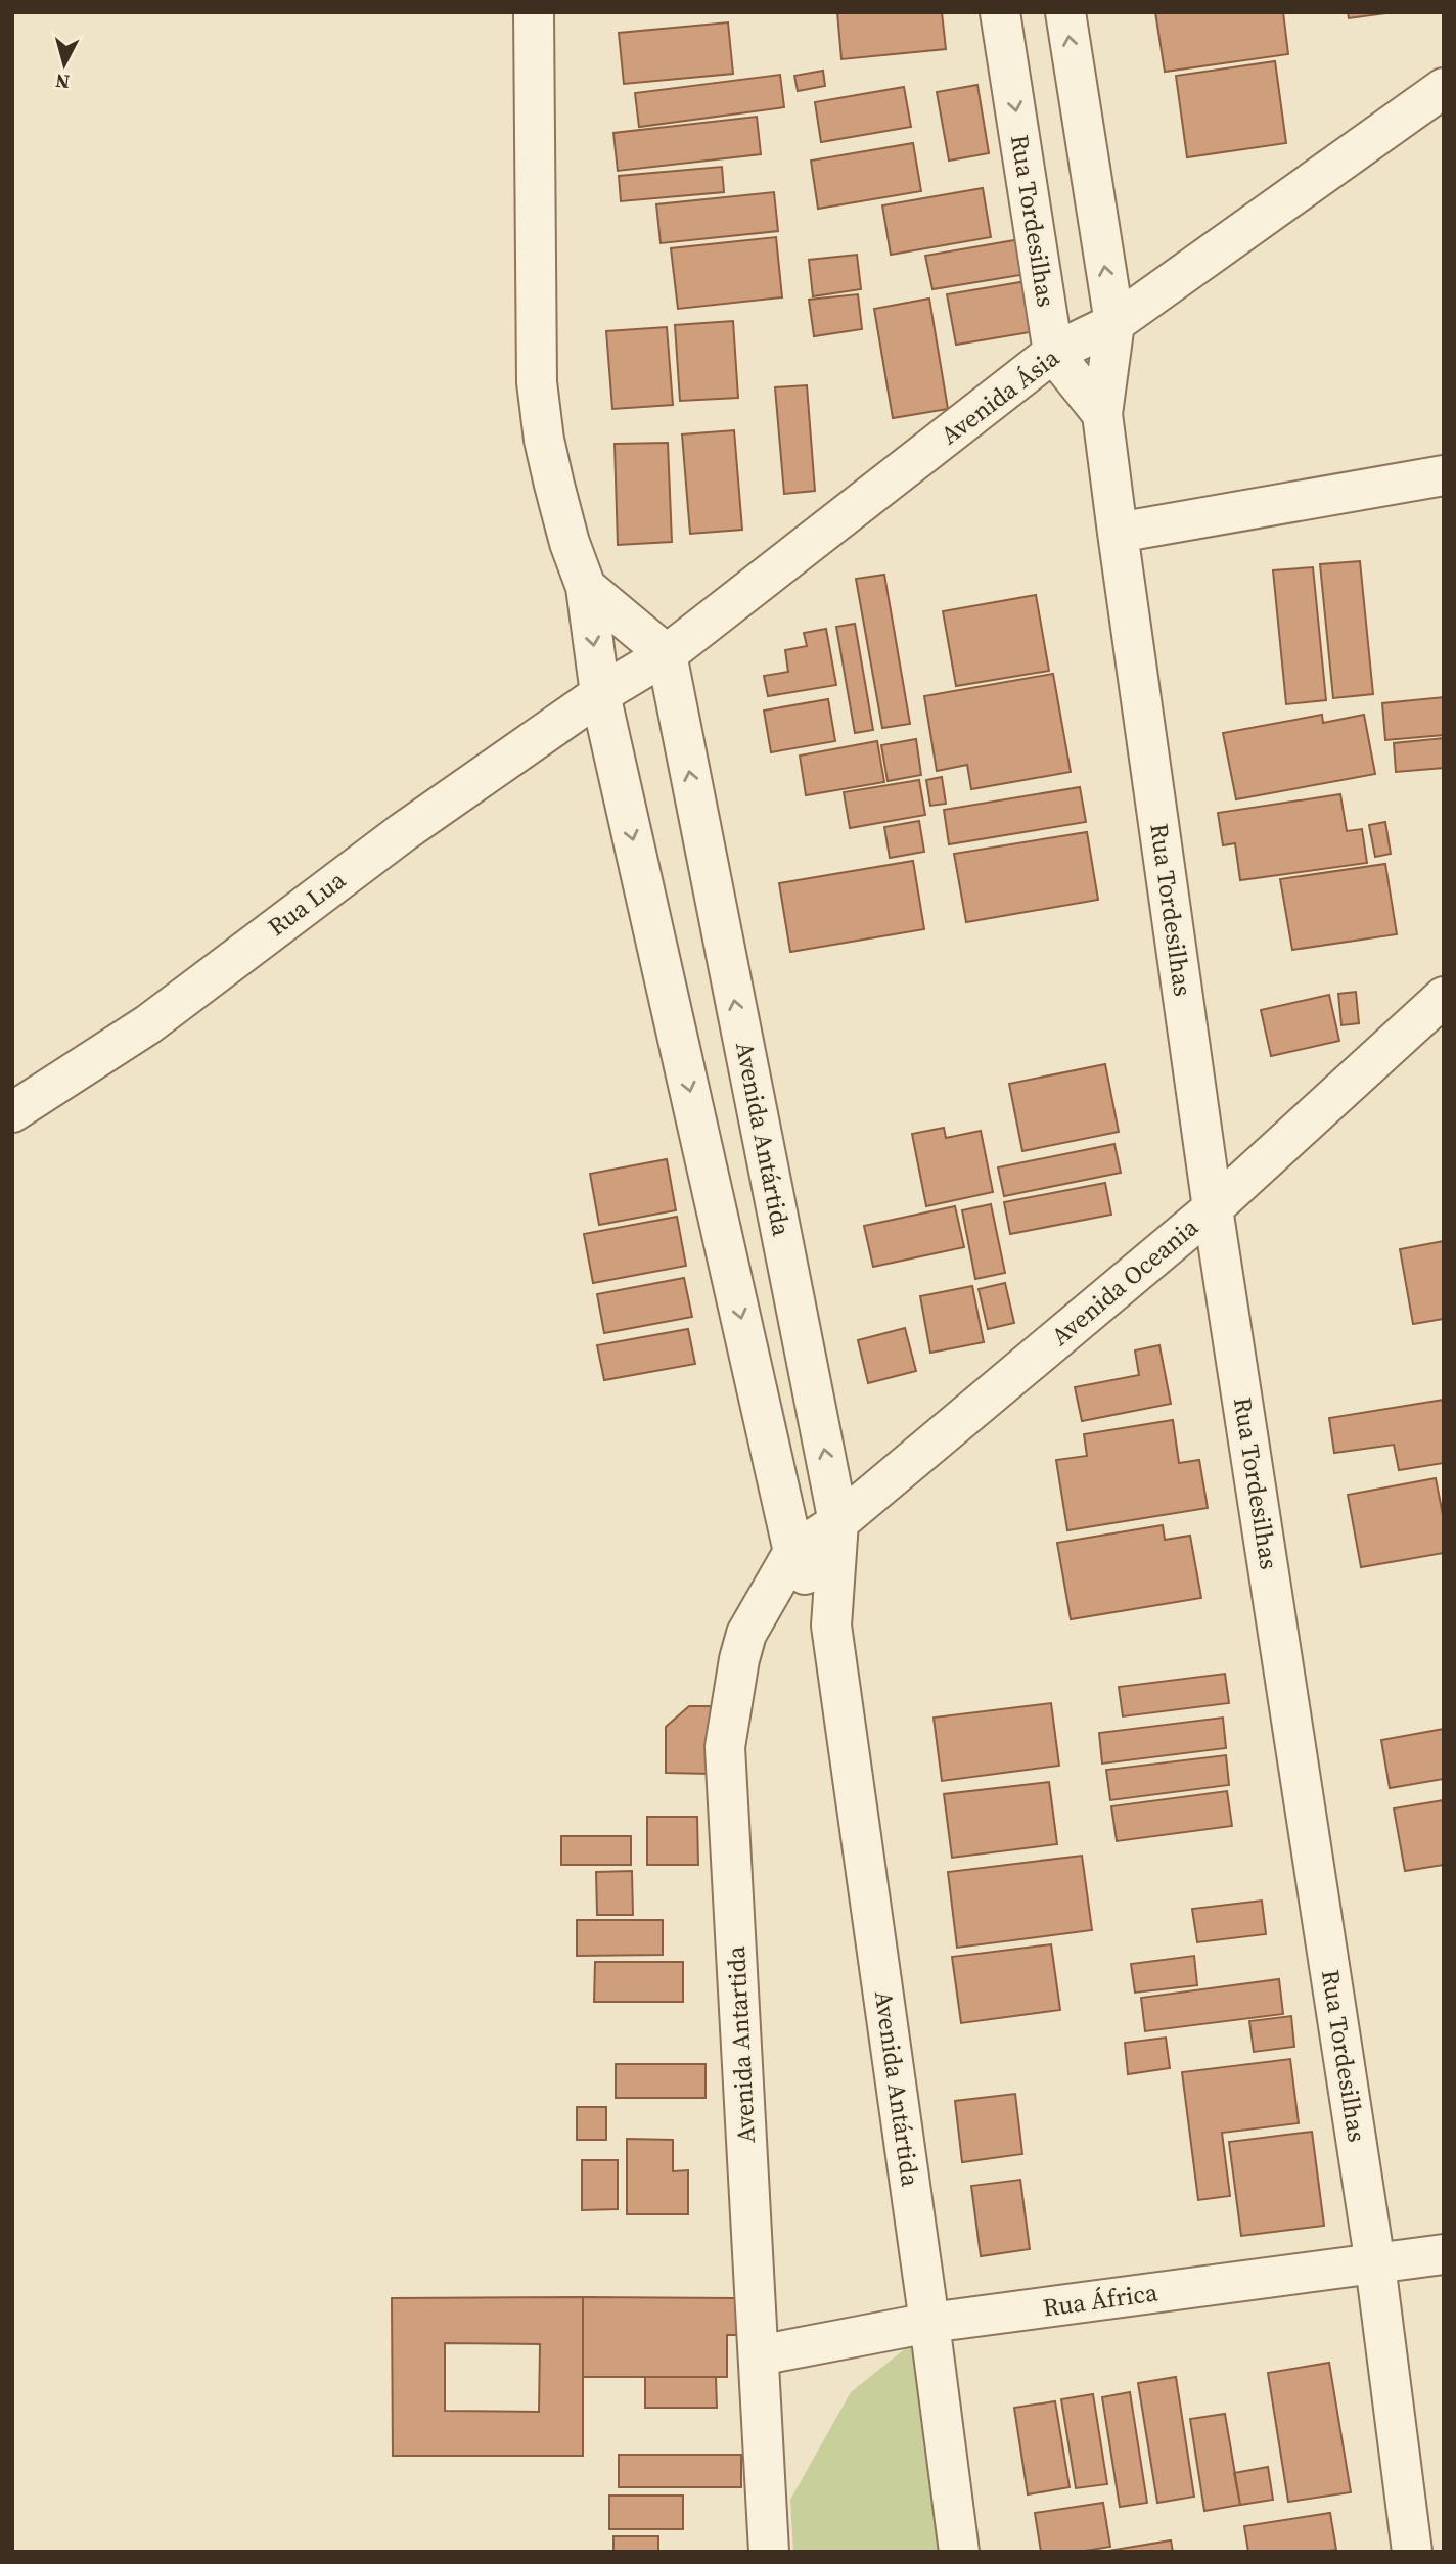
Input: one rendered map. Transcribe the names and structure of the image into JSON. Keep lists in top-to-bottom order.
{
  "streets": {
    "street": [
      "Rua Tordesilhas",
      "Avenida Ásia",
      "Rua Lua",
      "Avenida Antártida",
      "Avenida Oceania",
      "Avenida Antartida",
      "Rua África"
    ]
  },
  "crossings": [
    ["Rua Tordesilhas", "Avenida Ásia"],
    ["Rua Tordesilhas", "Avenida Oceania"],
    ["Rua Tordesilhas", "Rua África"],
    ["Avenida Ásia", "Rua Lua"],
    ["Avenida Ásia", "Avenida Antártida"],
    ["Rua Lua", "Avenida Antártida"],
    ["Avenida Antártida", "Avenida Oceania"],
    ["Avenida Antártida", "Avenida Antartida"],
    ["Avenida Antártida", "Rua África"],
    ["Avenida Oceania", "Avenida Antartida"],
    ["Avenida Antartida", "Rua África"]
  ],
  "north": "bottom"
}
